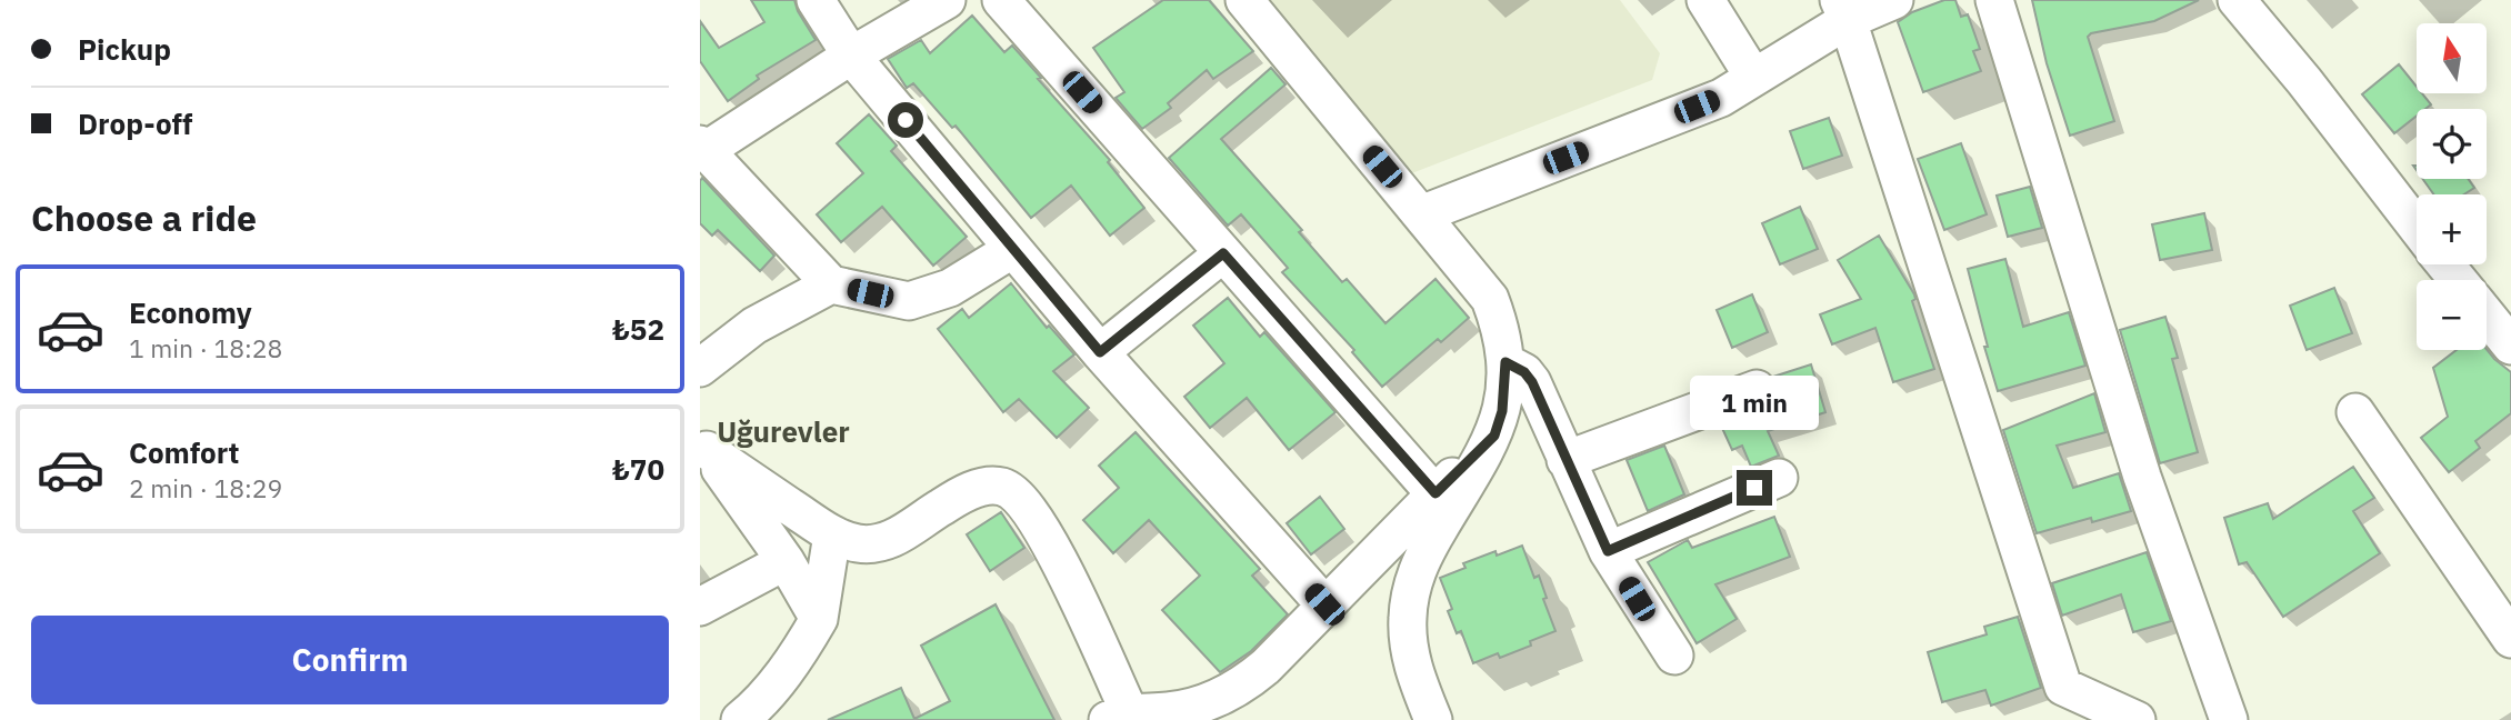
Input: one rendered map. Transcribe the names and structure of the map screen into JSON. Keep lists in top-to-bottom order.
{
  "districts": ["Uğurevler"],
  "north": "top",
  "page": {
    "banner": ["Pickup", "Drop-off"],
    "map_buttons": ["+", "−"],
    "heading": "Choose a ride",
    "list": [
      {
        "name": "Economy",
        "note": "1 min · 18:28",
        "value": "₺52"
      },
      {
        "name": "Comfort",
        "note": "2 min · 18:29",
        "value": "₺70"
      }
    ],
    "bubble": "1 min",
    "buttons": "Confirm"
  }
}
